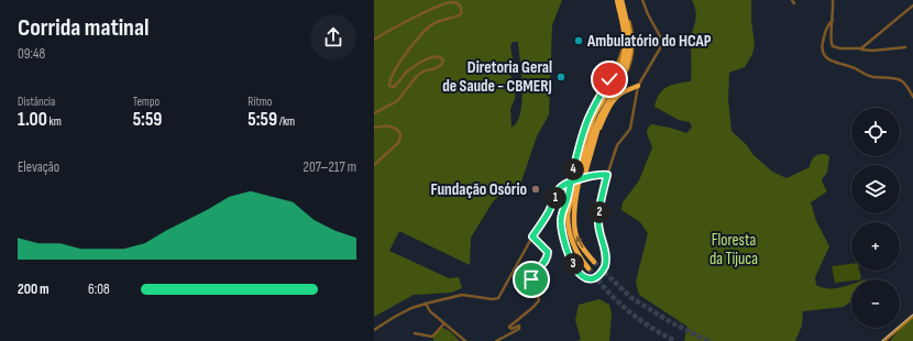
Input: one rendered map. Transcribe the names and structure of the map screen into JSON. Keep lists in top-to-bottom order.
{
  "parks": ["Floresta da Tijuca"],
  "places": ["Ambulatório do HCAP", "Diretoria Geral de Saude - CBMERJ", "Fundação Osório"],
  "page": {
    "heading": ["Corrida matinal", "09:48"],
    "stats": [
      ["Distância", "1.00 km"],
      ["Tempo", "5:59"],
      ["Ritmo", "5:59 /km"]
    ],
    "map_buttons": ["+", "−"],
    "chart": ["Elevação", "207–217 m"],
    "pins": [
      "4",
      "1",
      "2",
      "3"
    ],
    "list": [
      {
        "name": "200 m",
        "note": "6:08"
      }
    ]
  }
}
